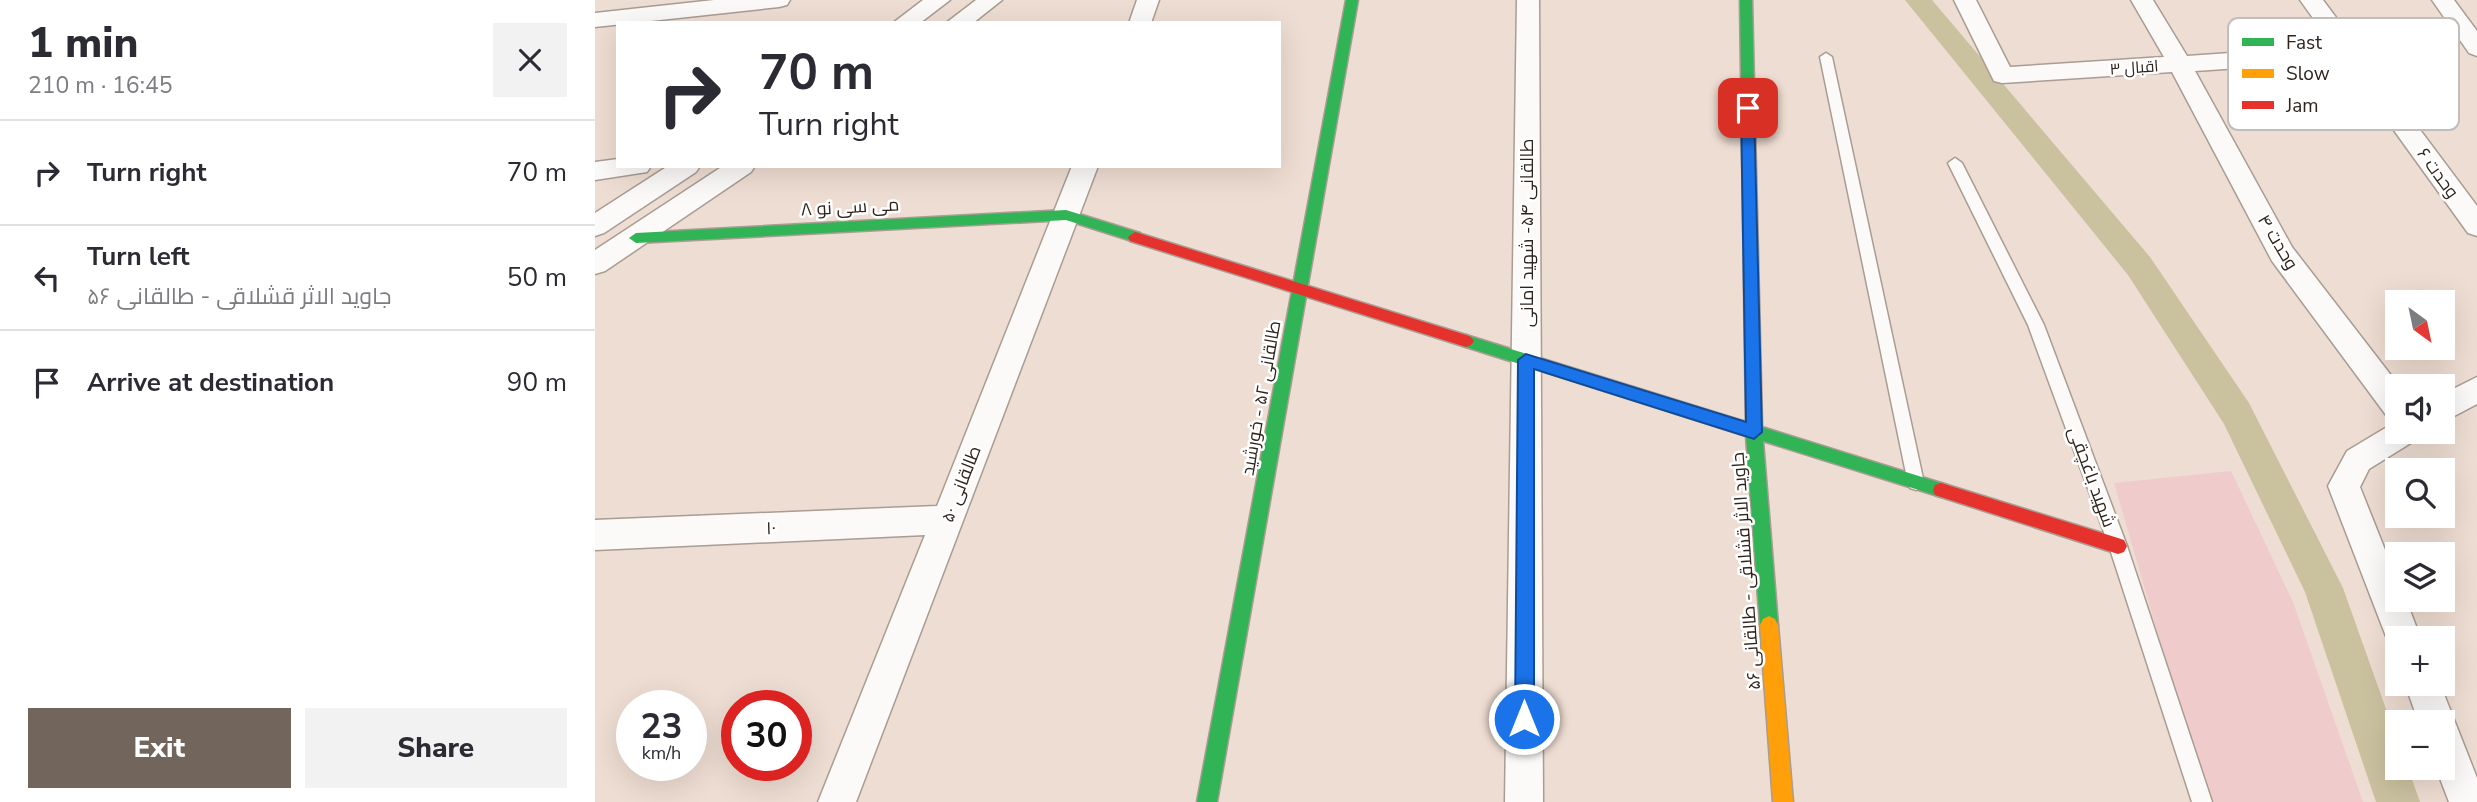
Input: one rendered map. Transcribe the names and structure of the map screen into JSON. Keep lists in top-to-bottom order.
{
  "streets": {
    "street": [
      "اقبال ۳",
      "وحدت ۶",
      "۸ می سی نو",
      "طالقانی ۵۴- شهید امانی",
      "وحدت ۴",
      "طالقانی ۵۲ - خورشید",
      "طالقانی ۵۰",
      "۱۰",
      "جاوید الاثر قشلاقی - طالقانی ۵۶"
    ],
    "lane": ["شهید باغچقی"]
  },
  "crossings": [
    ["اقبال ۳", "وحدت ۴"],
    ["۸ می سی نو", "طالقانی ۵۰"],
    ["طالقانی ۵۰", "۱۰"]
  ],
  "legend": ["Fast", "Slow", "Jam"],
  "north": "bottom right",
  "page": {
    "heading": ["1 min", "210 m · 16:45"],
    "turn": ["70 m", "Turn right"],
    "list": [
      {
        "name": "Turn right",
        "value": "70 m"
      },
      {
        "name": "Turn left",
        "note": "جاوید الاثر قشلاقی - طالقانی ۵۶",
        "value": "50 m"
      },
      {
        "name": "Arrive at destination",
        "value": "90 m"
      }
    ],
    "map_buttons": ["+", "−"],
    "speed": "23 km/h",
    "limit": "30",
    "buttons": ["Exit", "Share"]
  }
}
